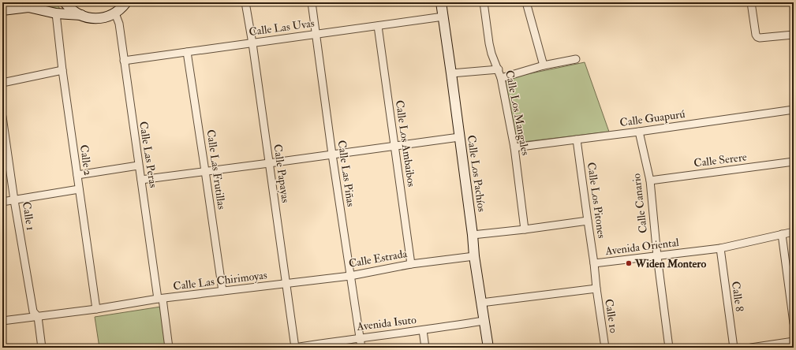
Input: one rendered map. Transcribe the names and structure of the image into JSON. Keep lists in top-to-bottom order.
{
  "streets": {
    "street": [
      "Calle Las Uvas",
      "Calle Los Mangales",
      "Calle Guapurú",
      "Calle Los Ambaibos",
      "Calle Las Peras",
      "Calle 2",
      "Calle Serere",
      "Calle Las Frutillas",
      "Calle Papayas",
      "Calle Las Piñas",
      "Calle Los Pachíos",
      "Calle Los Pitones",
      "Calle Canario",
      "Calle 1",
      "Avenida Oriental",
      "Calle Estrada",
      "Calle Las Chirimoyas",
      "Calle 8",
      "Calle 10",
      "Avenida Isuto"
    ]
  },
  "crossings": [
    ["Calle Las Uvas", "Calle Los Ambaibos"],
    ["Calle Las Uvas", "Calle Las Peras"],
    ["Calle Las Uvas", "Calle Las Frutillas"],
    ["Calle Las Uvas", "Calle Papayas"],
    ["Calle Las Uvas", "Calle Las Piñas"],
    ["Calle Las Uvas", "Calle Los Pachíos"],
    ["Calle Los Mangales", "Calle Guapurú"],
    ["Calle Guapurú", "Calle Los Pitones"],
    ["Calle Guapurú", "Calle Canario"],
    ["Calle Los Ambaibos", "Calle Estrada"],
    ["Calle Las Peras", "Calle Las Chirimoyas"],
    ["Calle Serere", "Calle Canario"],
    ["Calle Las Frutillas", "Calle Las Chirimoyas"],
    ["Calle Papayas", "Calle Estrada"],
    ["Calle Papayas", "Calle Las Chirimoyas"],
    ["Calle Papayas", "Avenida Isuto"],
    ["Calle Las Piñas", "Calle Estrada"],
    ["Calle Las Piñas", "Avenida Isuto"],
    ["Calle Los Pachíos", "Calle Estrada"],
    ["Calle Los Pachíos", "Avenida Isuto"],
    ["Calle Los Pitones", "Avenida Oriental"],
    ["Calle Canario", "Avenida Oriental"],
    ["Avenida Oriental", "Calle 8"],
    ["Avenida Oriental", "Calle 10"],
    ["Calle Estrada", "Calle Las Chirimoyas"]
  ],
  "places": ["Widen Montero"]
}
